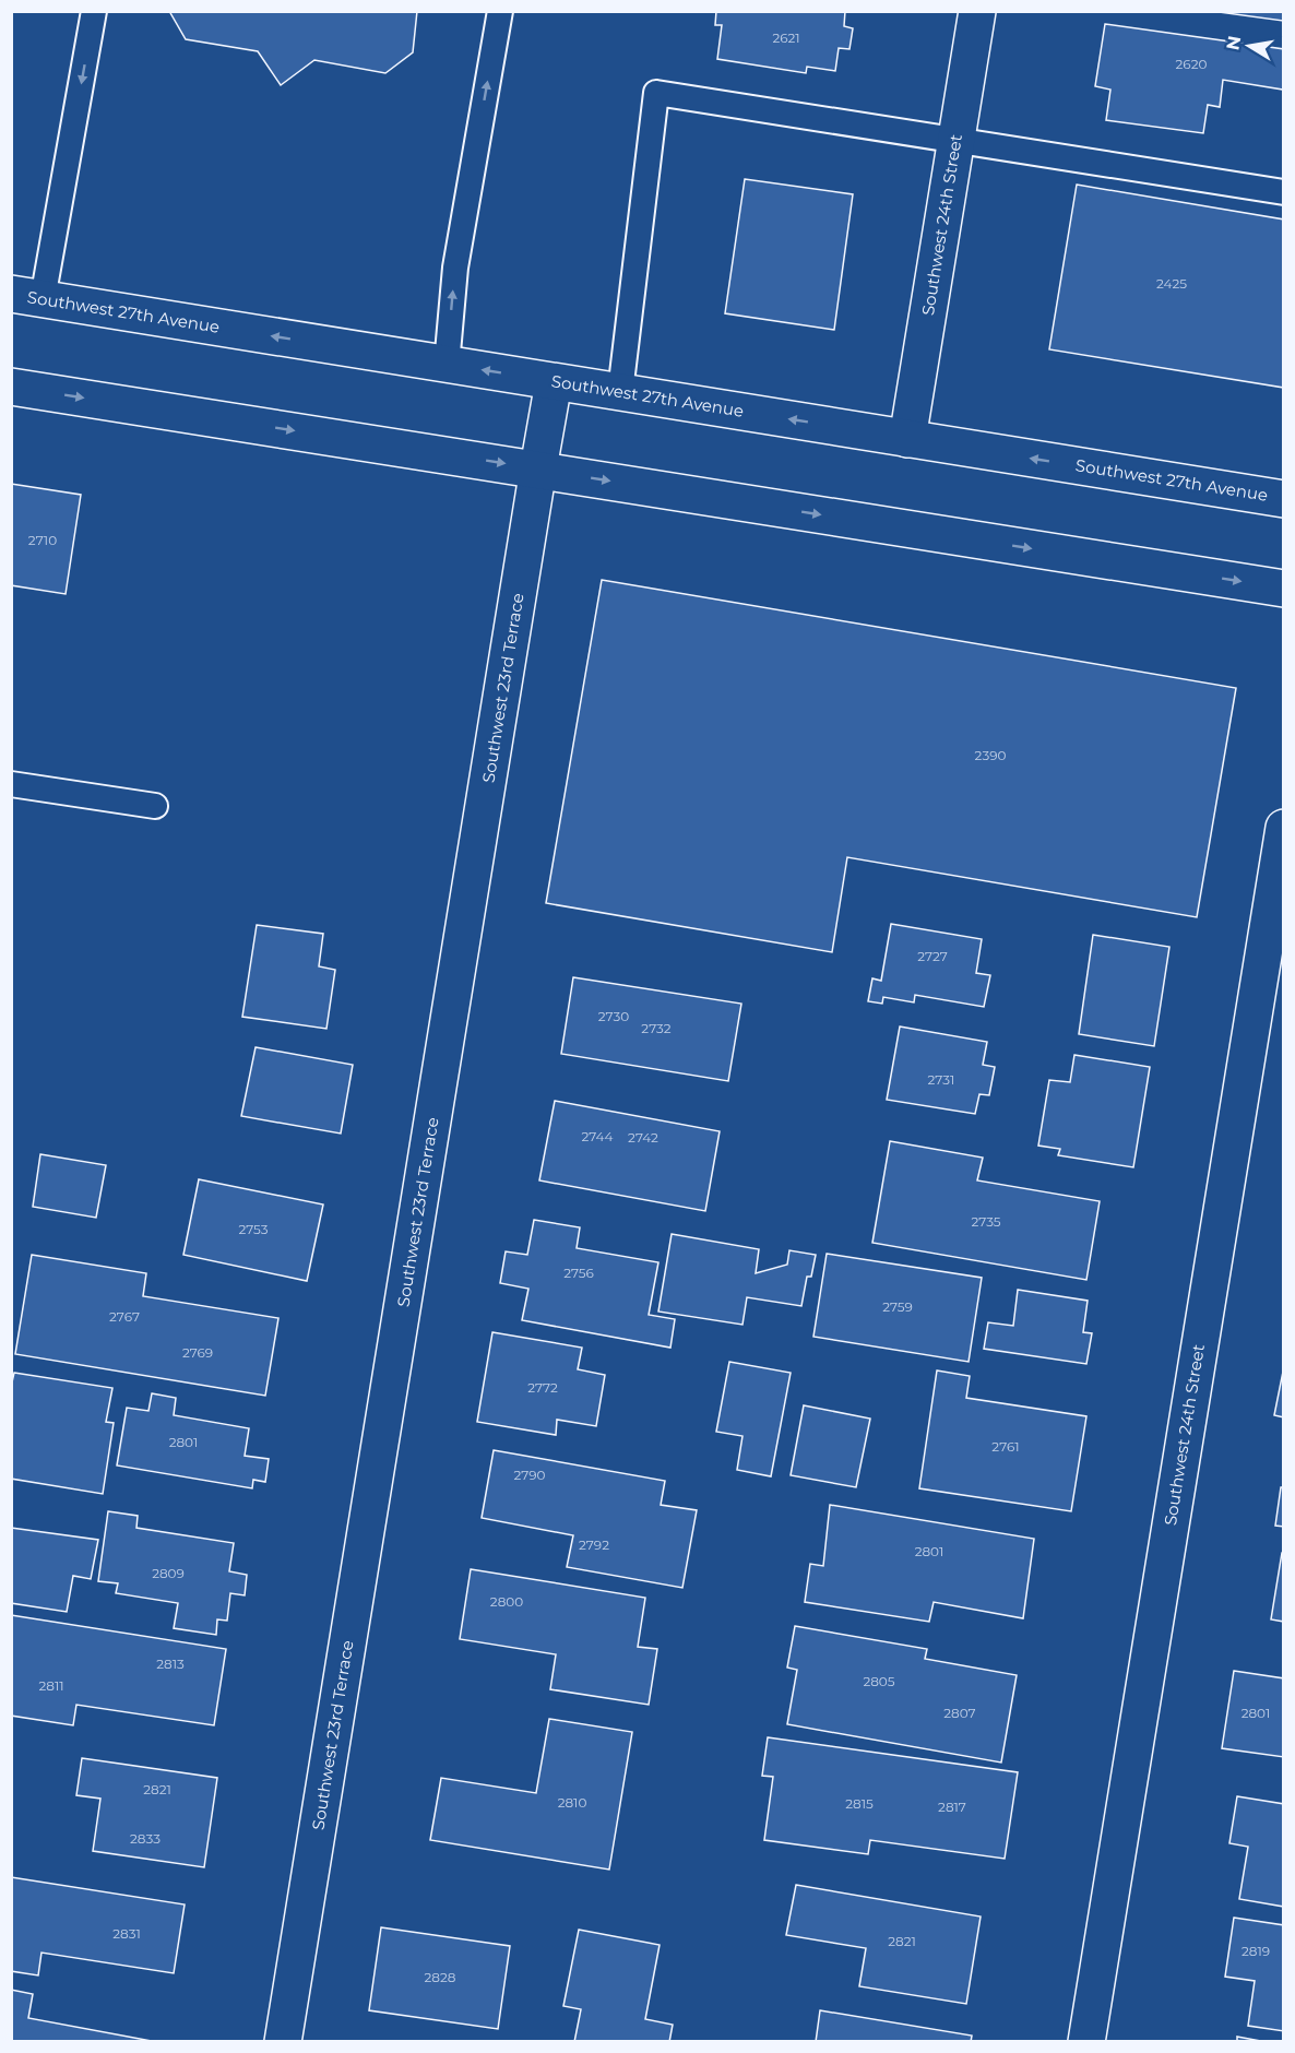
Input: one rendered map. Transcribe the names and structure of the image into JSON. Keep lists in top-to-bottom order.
{
  "streets": {
    "main road": ["Southwest 24th Street", "Southwest 27th Avenue", "Southwest 23rd Terrace"]
  },
  "crossings": [
    ["Southwest 24th Street", "Southwest 27th Avenue"],
    ["Southwest 27th Avenue", "Southwest 23rd Terrace"]
  ],
  "house_numbers": [
    "2621",
    "2620",
    "2425",
    "2710",
    "2390",
    "2727",
    "2730",
    "2732",
    "2731",
    "2744",
    "2742",
    "2735",
    "2753",
    "2756",
    "2759",
    "2767",
    "2769",
    "2772",
    "2801",
    "2761",
    "2790",
    "2792",
    "2801",
    "2809",
    "2800",
    "2813",
    "2805",
    "2811",
    "2807",
    "2801",
    "2821",
    "2810",
    "2815",
    "2817",
    "2833",
    "2831",
    "2821",
    "2819",
    "2828"
  ],
  "north": "left"
}
